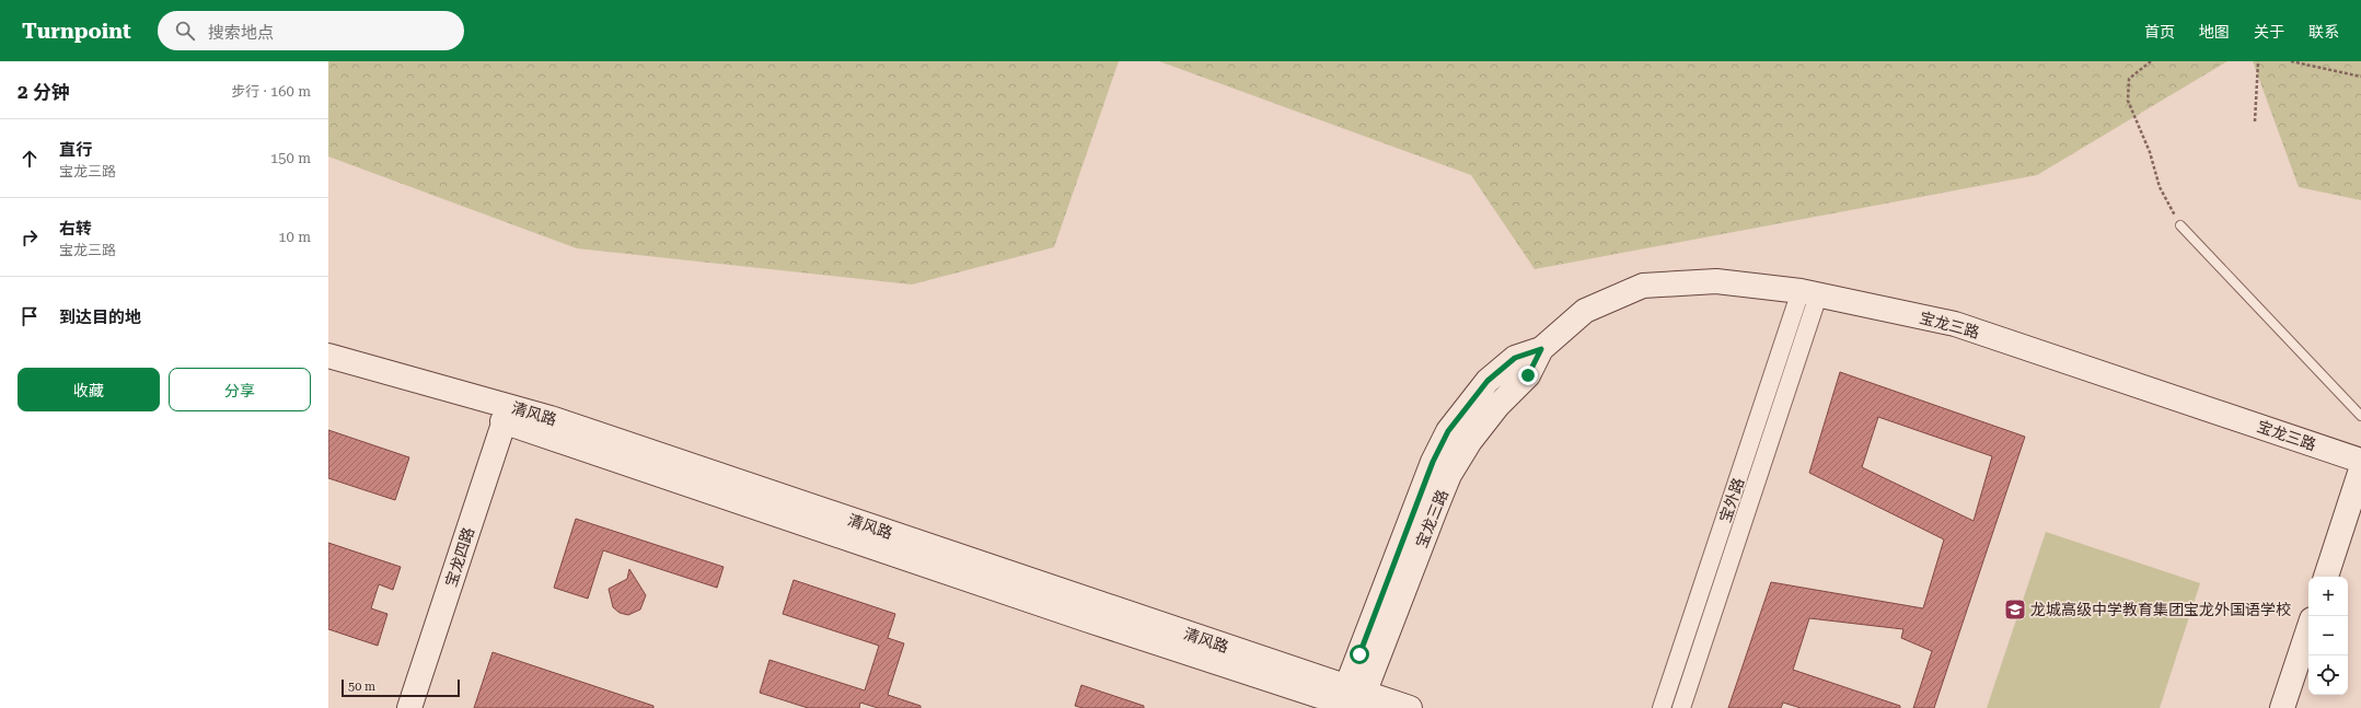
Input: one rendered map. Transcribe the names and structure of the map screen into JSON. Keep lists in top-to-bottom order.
{
  "streets": {
    "street": [
      "宝龙三路",
      "清风路",
      "宝外路",
      "宝龙四路"
    ]
  },
  "crossings": [
    ["宝龙三路", "清风路"],
    ["宝龙三路", "宝外路"],
    ["清风路", "宝龙四路"]
  ],
  "places": {
    "school or university": ["龙城高级中学教育集团宝龙外国语学校"]
  },
  "scale_bar": "50 m",
  "page": {
    "header": "Turnpoint",
    "search": "搜索地点",
    "nav": [
      "首页",
      "地图",
      "关于",
      "联系"
    ],
    "heading": ["2 分钟", "步行 · 160 m"],
    "list": [
      ["直行", "宝龙三路", "150 m"],
      ["右转", "宝龙三路", "10 m"],
      "到达目的地"
    ],
    "buttons": ["收藏", "分享"],
    "map_buttons": ["+", "−"],
    "scale": "50 m"
  }
}
